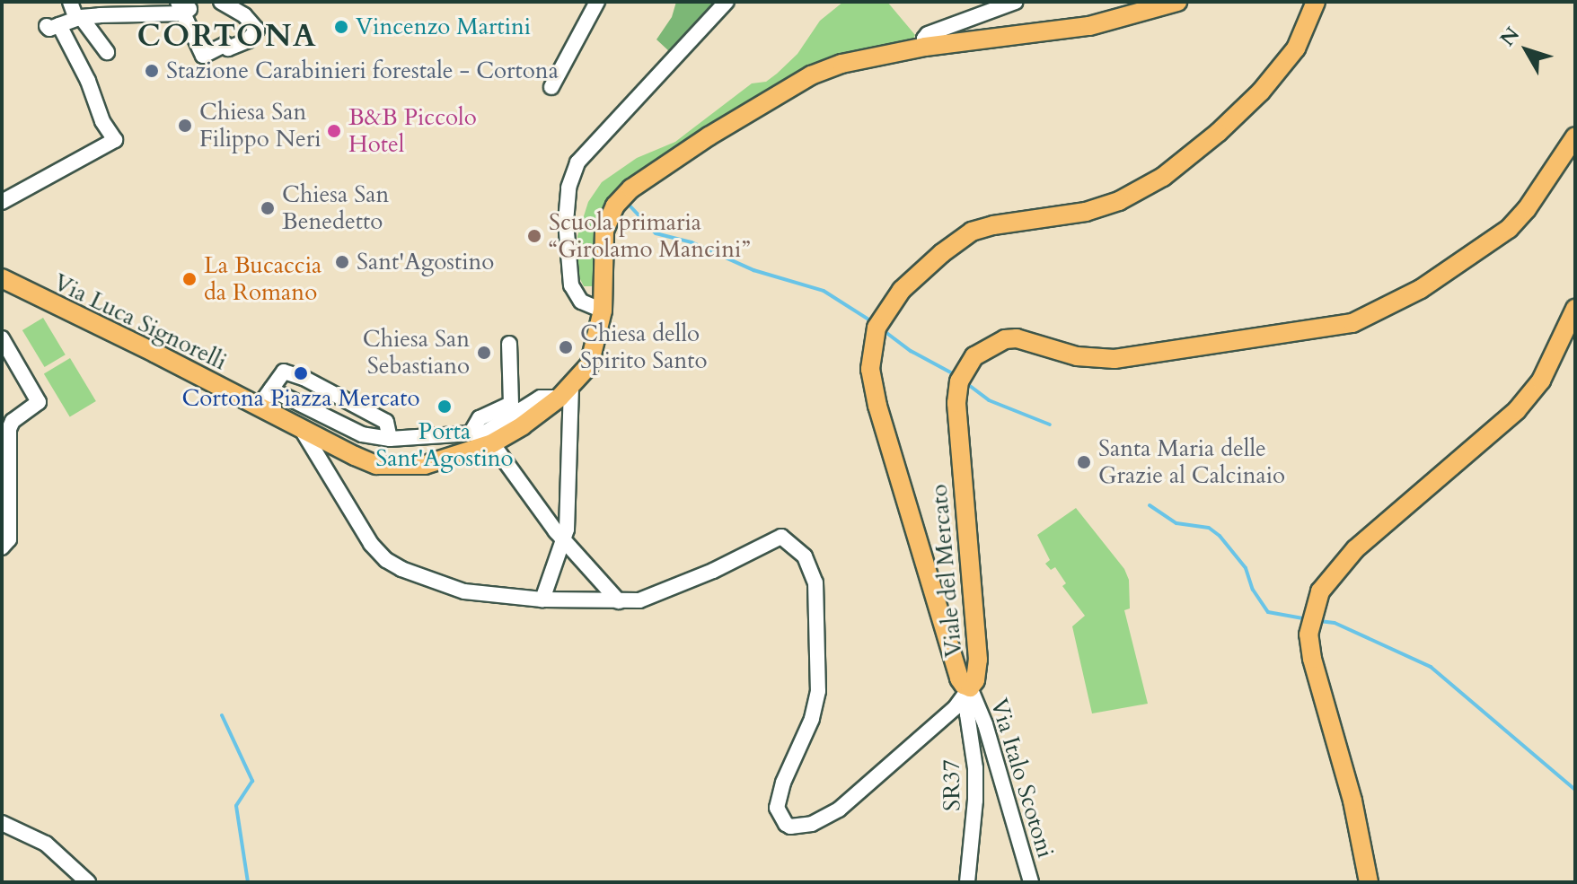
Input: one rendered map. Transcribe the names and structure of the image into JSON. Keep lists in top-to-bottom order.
{
  "streets": {
    "main road": ["Via Luca Signorelli", "Viale del Mercato"],
    "street": ["Via Italo Scotoni", "SR37"]
  },
  "crossings": [
    ["Viale del Mercato", "Via Italo Scotoni"],
    ["Viale del Mercato", "SR37"],
    ["Via Italo Scotoni", "SR37"]
  ],
  "districts": ["CORTONA"],
  "places": [
    "Vincenzo Martini",
    "Stazione Carabinieri forestale - Cortona",
    "Chiesa San Filippo Neri",
    "B&B Piccolo Hotel",
    "Chiesa San Benedetto",
    "Scuola primaria “Girolamo Mancini”",
    "Sant'Agostino",
    "La Bucaccia da Romano",
    "Chiesa dello Spirito Santo",
    "Chiesa San Sebastiano",
    "Cortona Piazza Mercato",
    "Porta Sant'Agostino",
    "Santa Maria delle Grazie al Calcinaio"
  ],
  "north": "top left"
}
